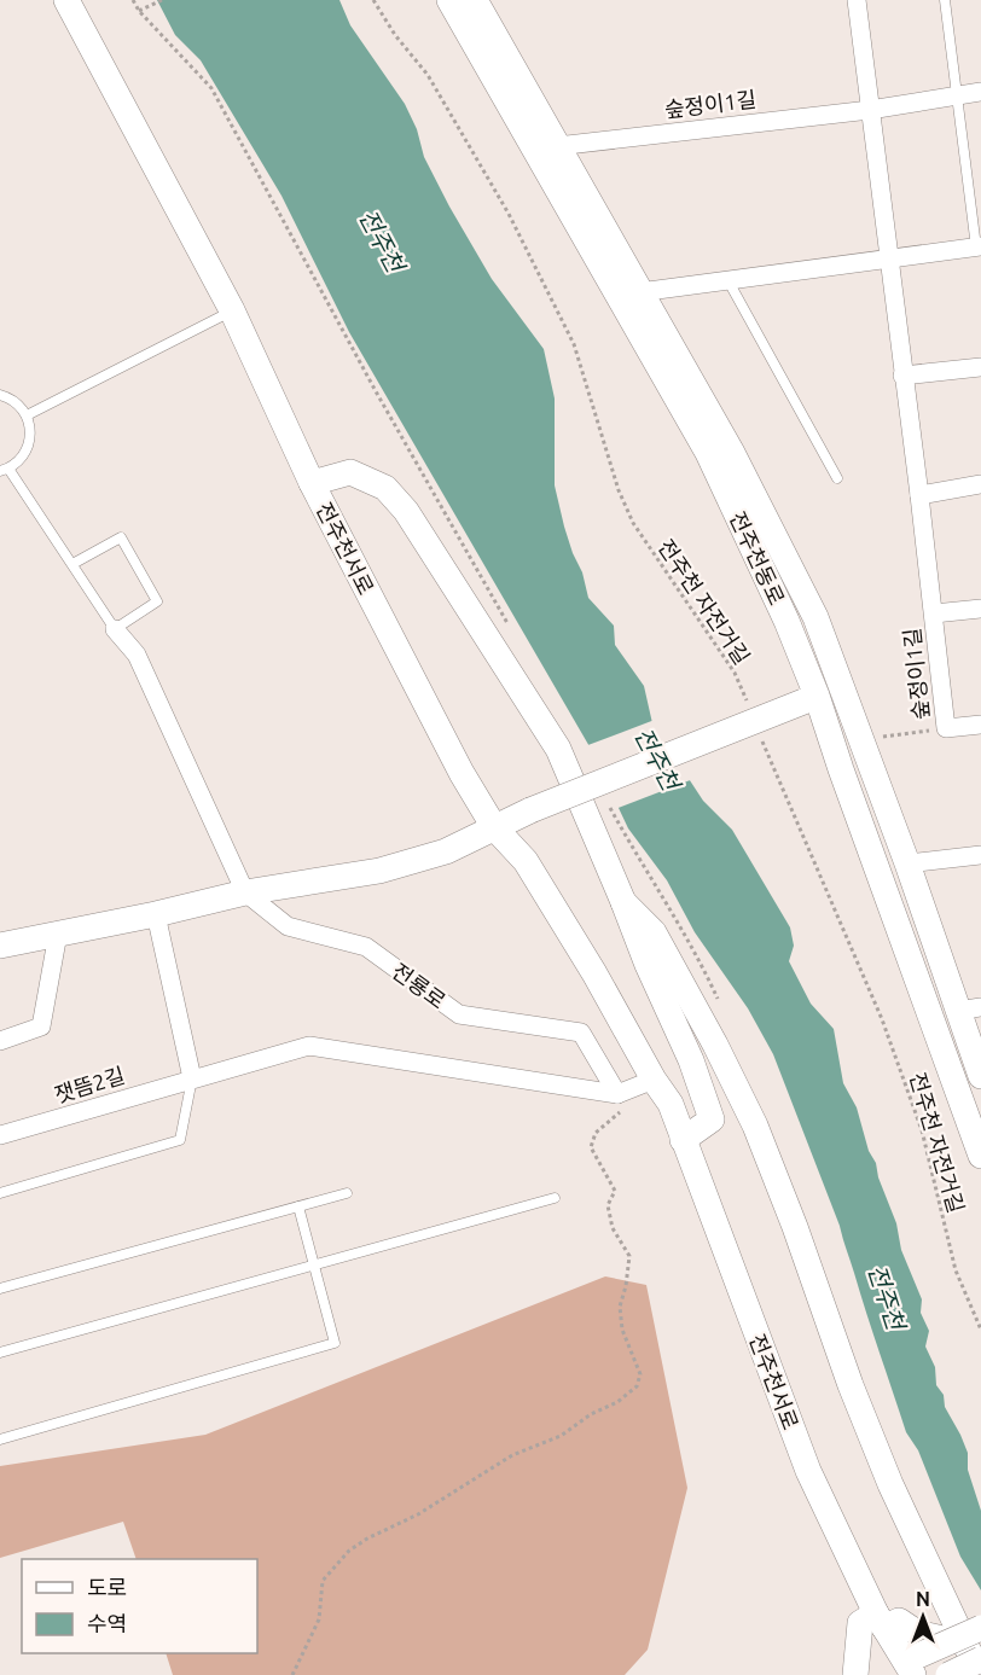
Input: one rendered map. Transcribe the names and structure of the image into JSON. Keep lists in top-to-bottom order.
{
  "streets": {
    "street": [
      "숲정이1길",
      "전주천서로",
      "전주천동로",
      "전룡로",
      "잿뜸2길"
    ],
    "path": ["전주천 자전거길"]
  },
  "crossings": [
    ["숲정이1길", "전주천동로"]
  ],
  "water": ["전주천"],
  "legend": ["도로", "수역"],
  "north": "top"
}
